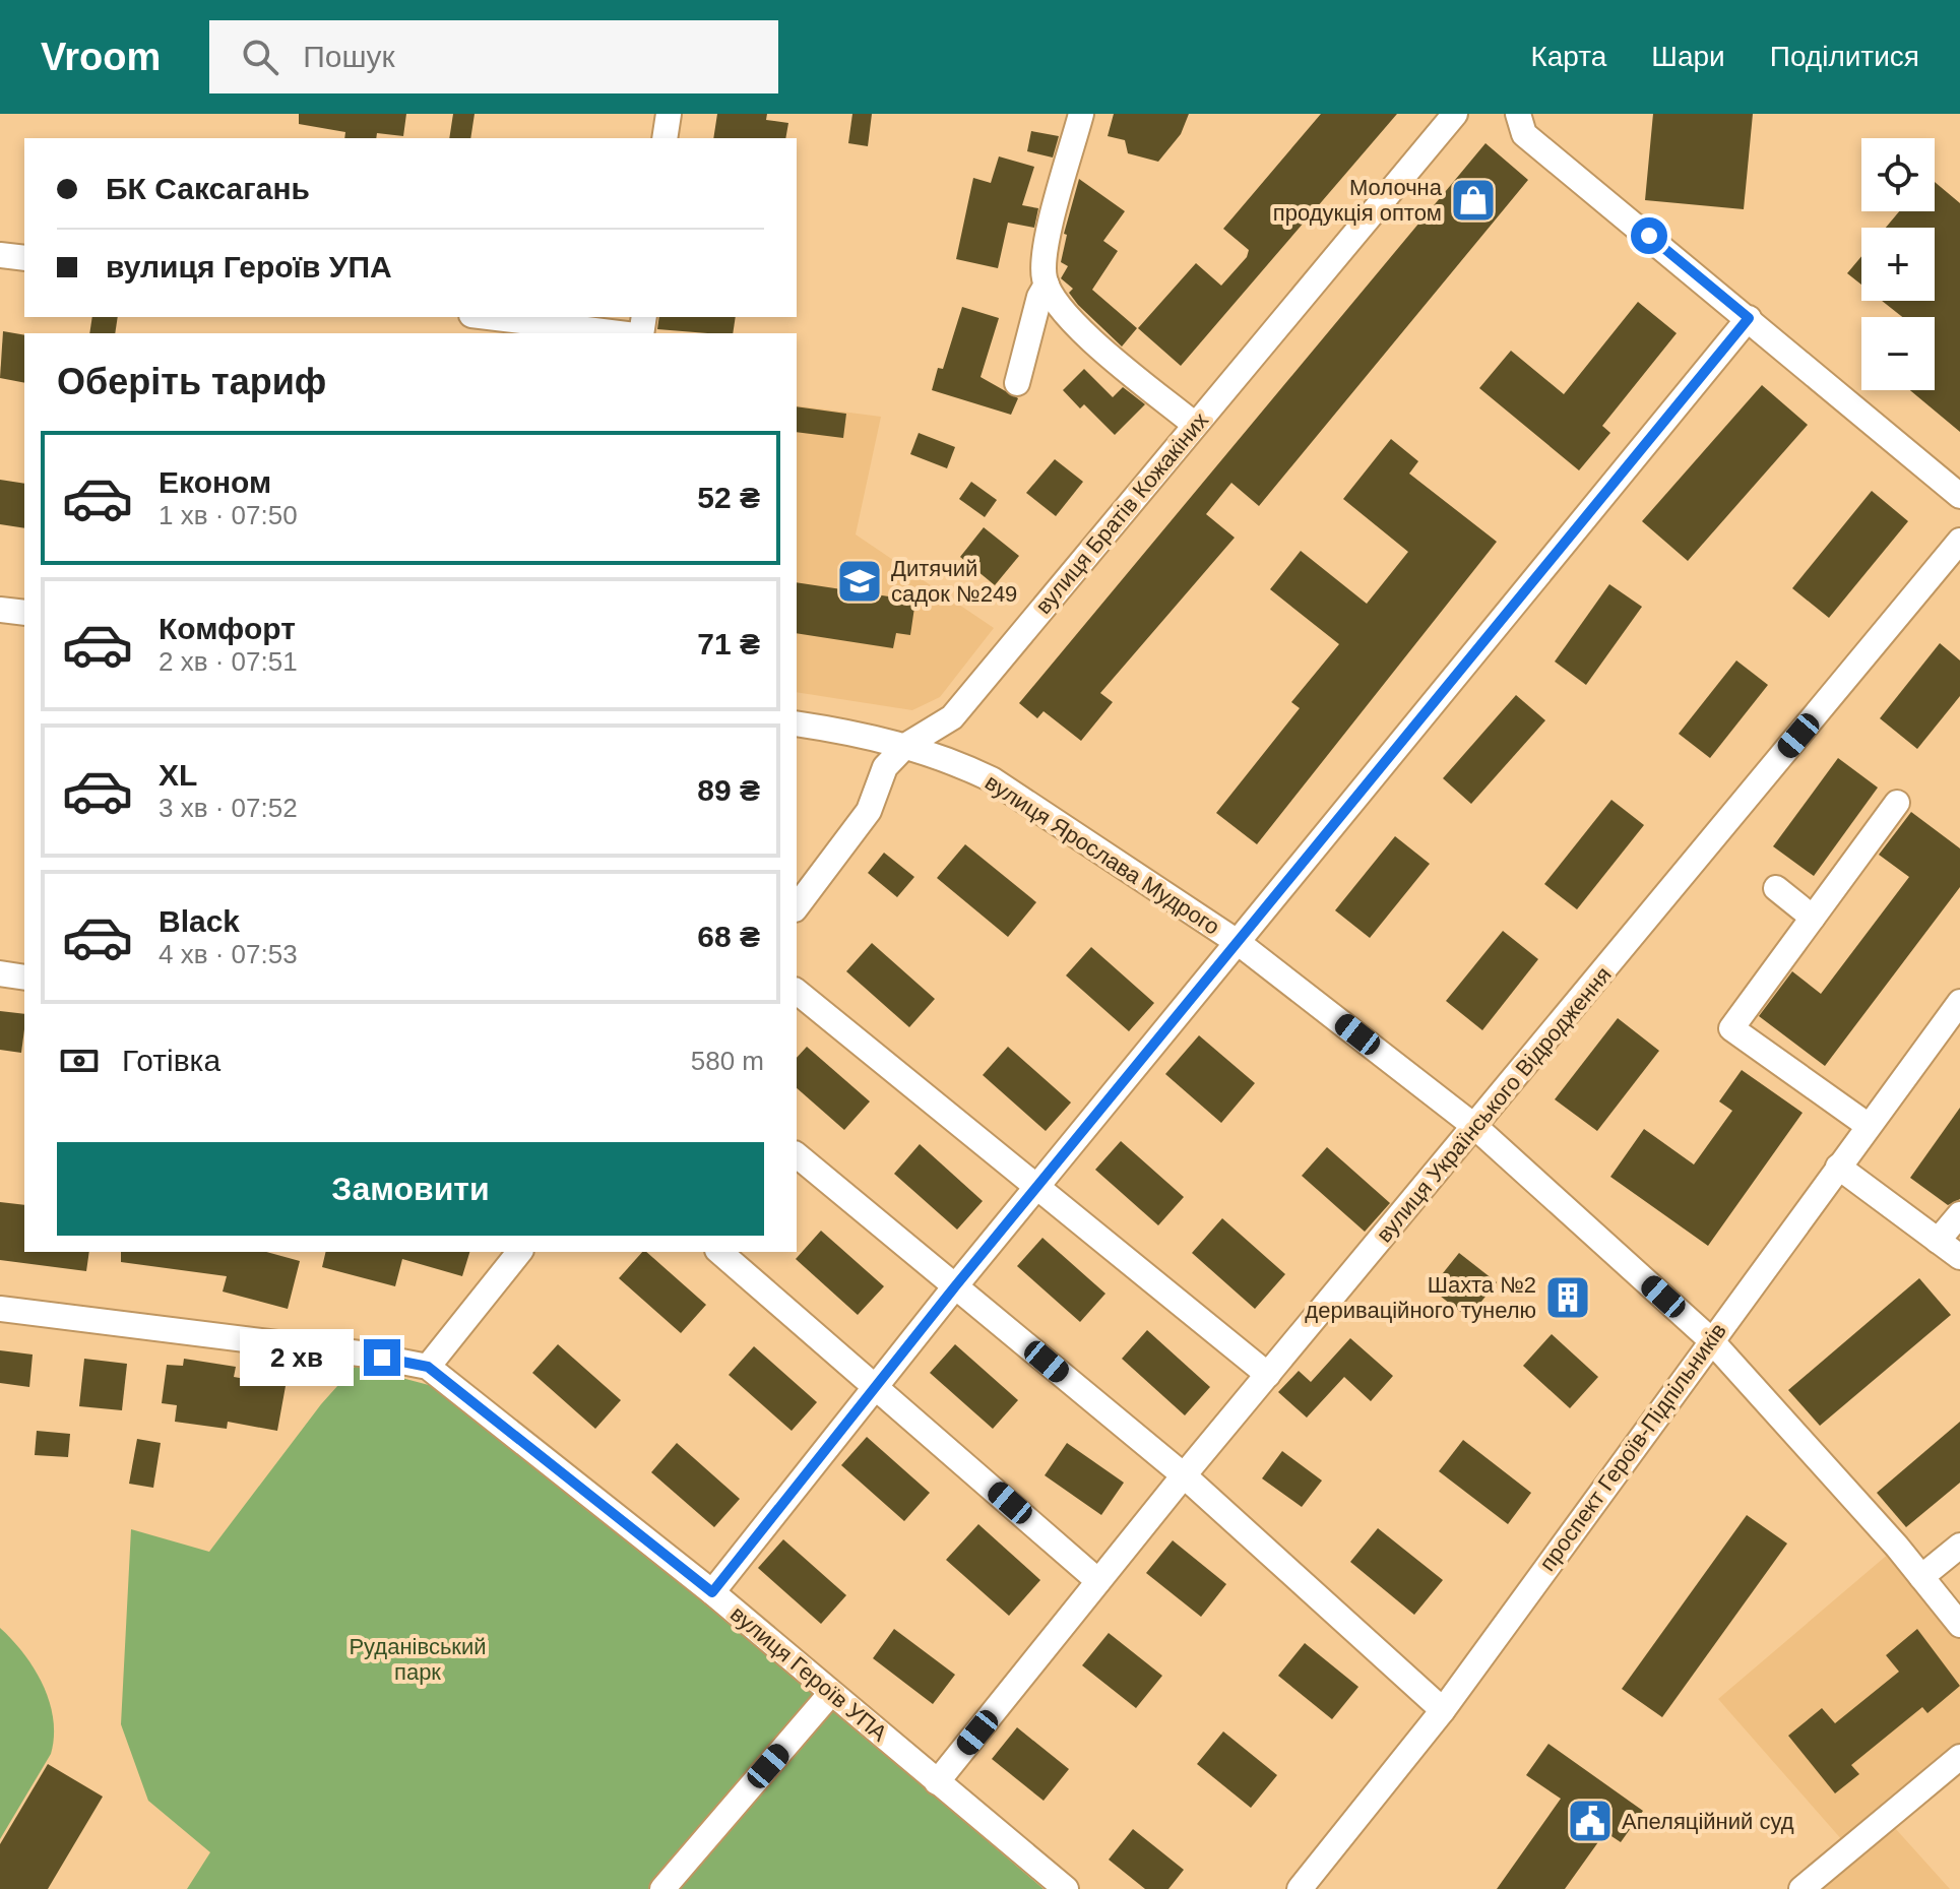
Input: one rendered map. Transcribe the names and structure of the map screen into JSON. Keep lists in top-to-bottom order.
{
  "streets": {
    "street": [
      "вулиця Братів Кожакіних",
      "вулиця Ярослава Мудрого",
      "вулиця Українського Відродження",
      "проспект Героїв-Підпільників",
      "вулиця Героїв УПА"
    ]
  },
  "crossings": [
    ["вулиця Братів Кожакіних", "вулиця Ярослава Мудрого"],
    ["вулиця Ярослава Мудрого", "вулиця Українського Відродження"],
    ["вулиця Ярослава Мудрого", "проспект Героїв-Підпільників"],
    ["вулиця Українського Відродження", "вулиця Героїв УПА"]
  ],
  "parks": ["Руданівський парк"],
  "places": {
    "shop": ["Молочна продукція оптом"],
    "school or university": ["Дитячий садок №249"],
    "building": ["Шахта №2 дериваційного тунелю"],
    "public building": ["Апеляційний суд"]
  },
  "page": {
    "header": "Vroom",
    "search": "Пошук",
    "nav": ["Карта", "Шари", "Поділитися"],
    "map_buttons": ["+", "−"],
    "banner": ["БК Саксагань", "вулиця Героїв УПА"],
    "heading": "Оберіть тариф",
    "list": [
      {
        "name": "Економ",
        "note": "1 хв · 07:50",
        "value": "52 ₴"
      },
      {
        "name": "Комфорт",
        "note": "2 хв · 07:51",
        "value": "71 ₴"
      },
      {
        "name": "XL",
        "note": "3 хв · 07:52",
        "value": "89 ₴"
      },
      {
        "name": "Black",
        "note": "4 хв · 07:53",
        "value": "68 ₴"
      }
    ],
    "pay": ["Готівка", "580 m"],
    "buttons": "Замовити",
    "bubble": "2 хв"
  }
}
